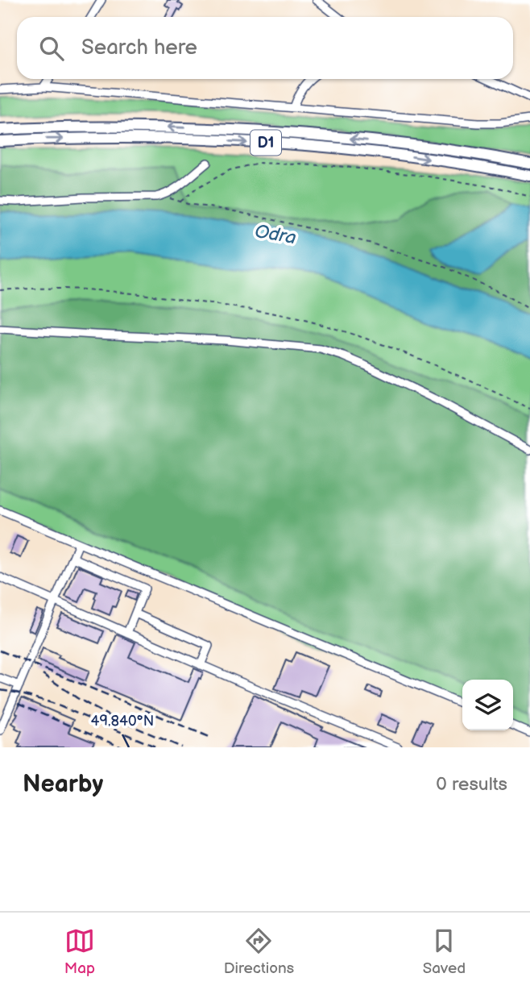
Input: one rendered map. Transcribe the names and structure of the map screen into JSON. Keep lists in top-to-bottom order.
{
  "streets": {
    "highway": ["D1"]
  },
  "water": ["Odra"],
  "page": {
    "search": "Search here",
    "heading": ["Nearby", "0 results"],
    "nav": ["Map", "Directions", "Saved"]
  },
  "coordinates": ["49.840°N"]
}
